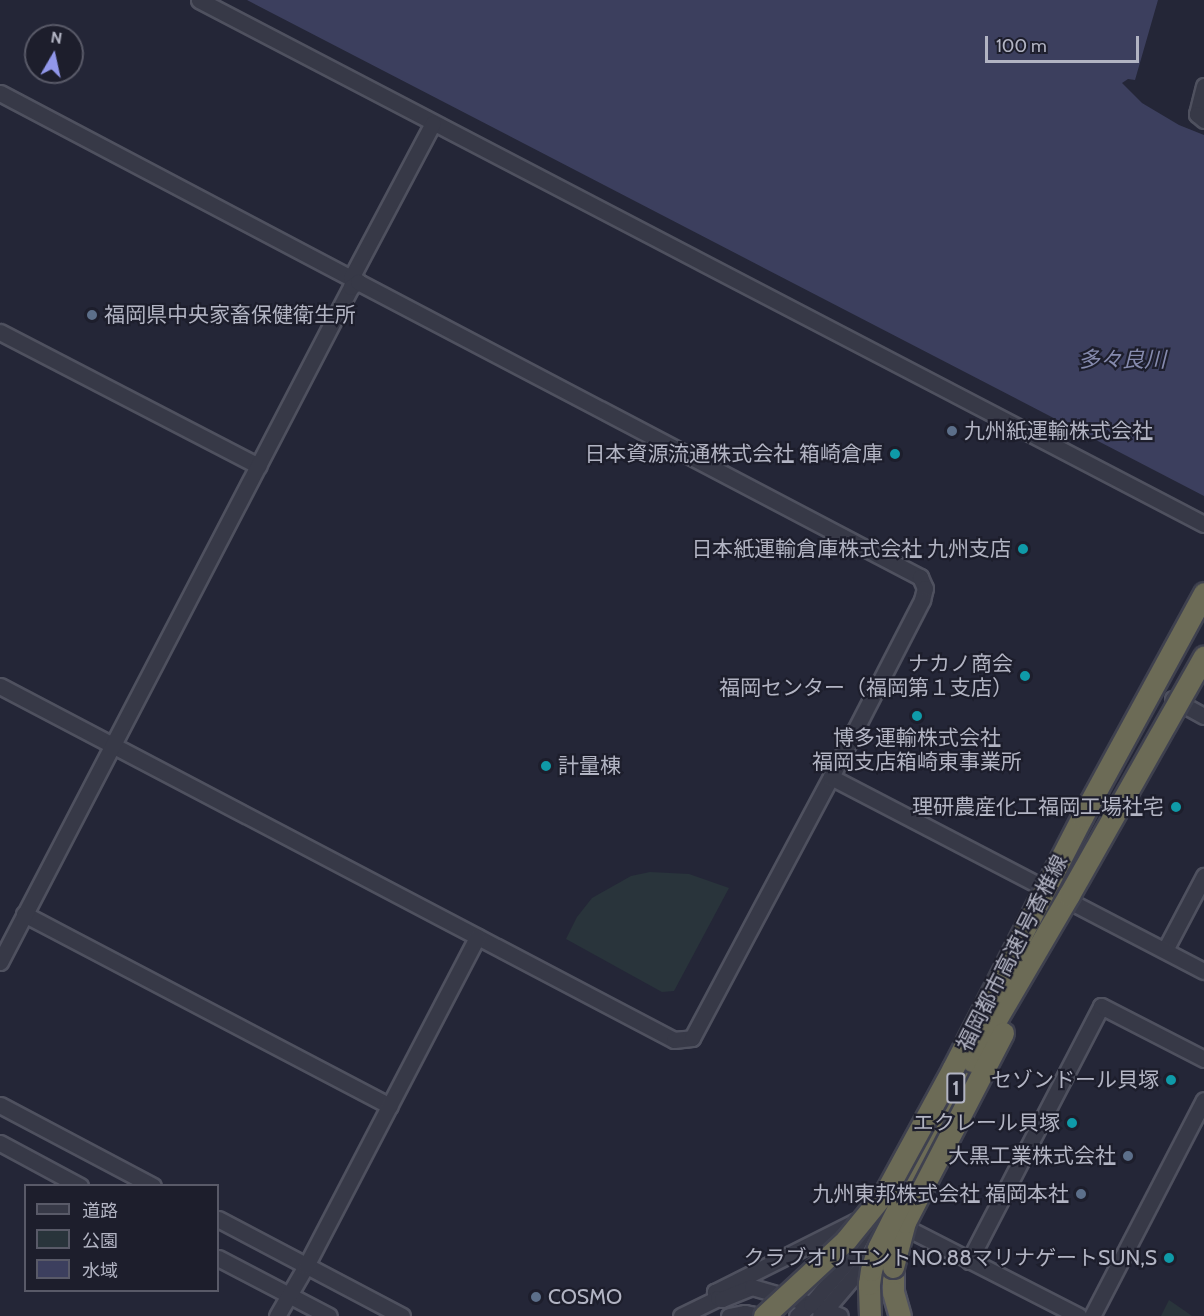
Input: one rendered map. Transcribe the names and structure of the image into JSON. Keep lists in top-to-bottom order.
{
  "streets": {
    "highway": ["福岡都市高速1号香椎線", "1"]
  },
  "water": ["多々良川"],
  "places": [
    "福岡県中央家畜保健衛生所",
    "九州紙運輸株式会社",
    "日本資源流通株式会社 箱崎倉庫",
    "日本紙運輸倉庫株式会社 九州支店",
    "ナカノ商会 福岡センター（福岡第１支店）",
    "博多運輸株式会社 福岡支店箱崎東事業所",
    "計量棟",
    "理研農産化工福岡工場社宅",
    "セゾンドール貝塚",
    "エクレール貝塚",
    "大黒工業株式会社",
    "九州東邦株式会社 福岡本社",
    "クラブオリエントNO.88マリナゲートSUN,S",
    "COSMO"
  ],
  "legend": ["道路", "公園", "水域"],
  "scale_bar": "100 m",
  "north": "top"
}
